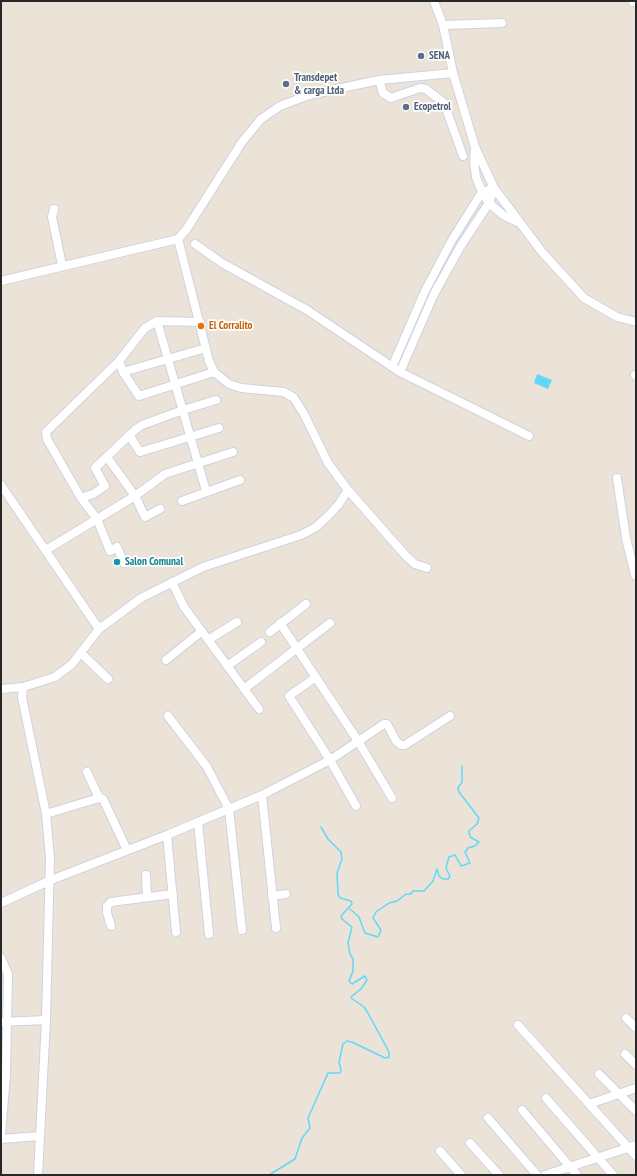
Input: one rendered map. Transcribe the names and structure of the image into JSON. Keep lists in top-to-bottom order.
{
  "places": [
    "SENA",
    "Transdepet & carga Ltda",
    "Ecopetrol",
    "El Corralito",
    "Salon Comunal"
  ]
}
